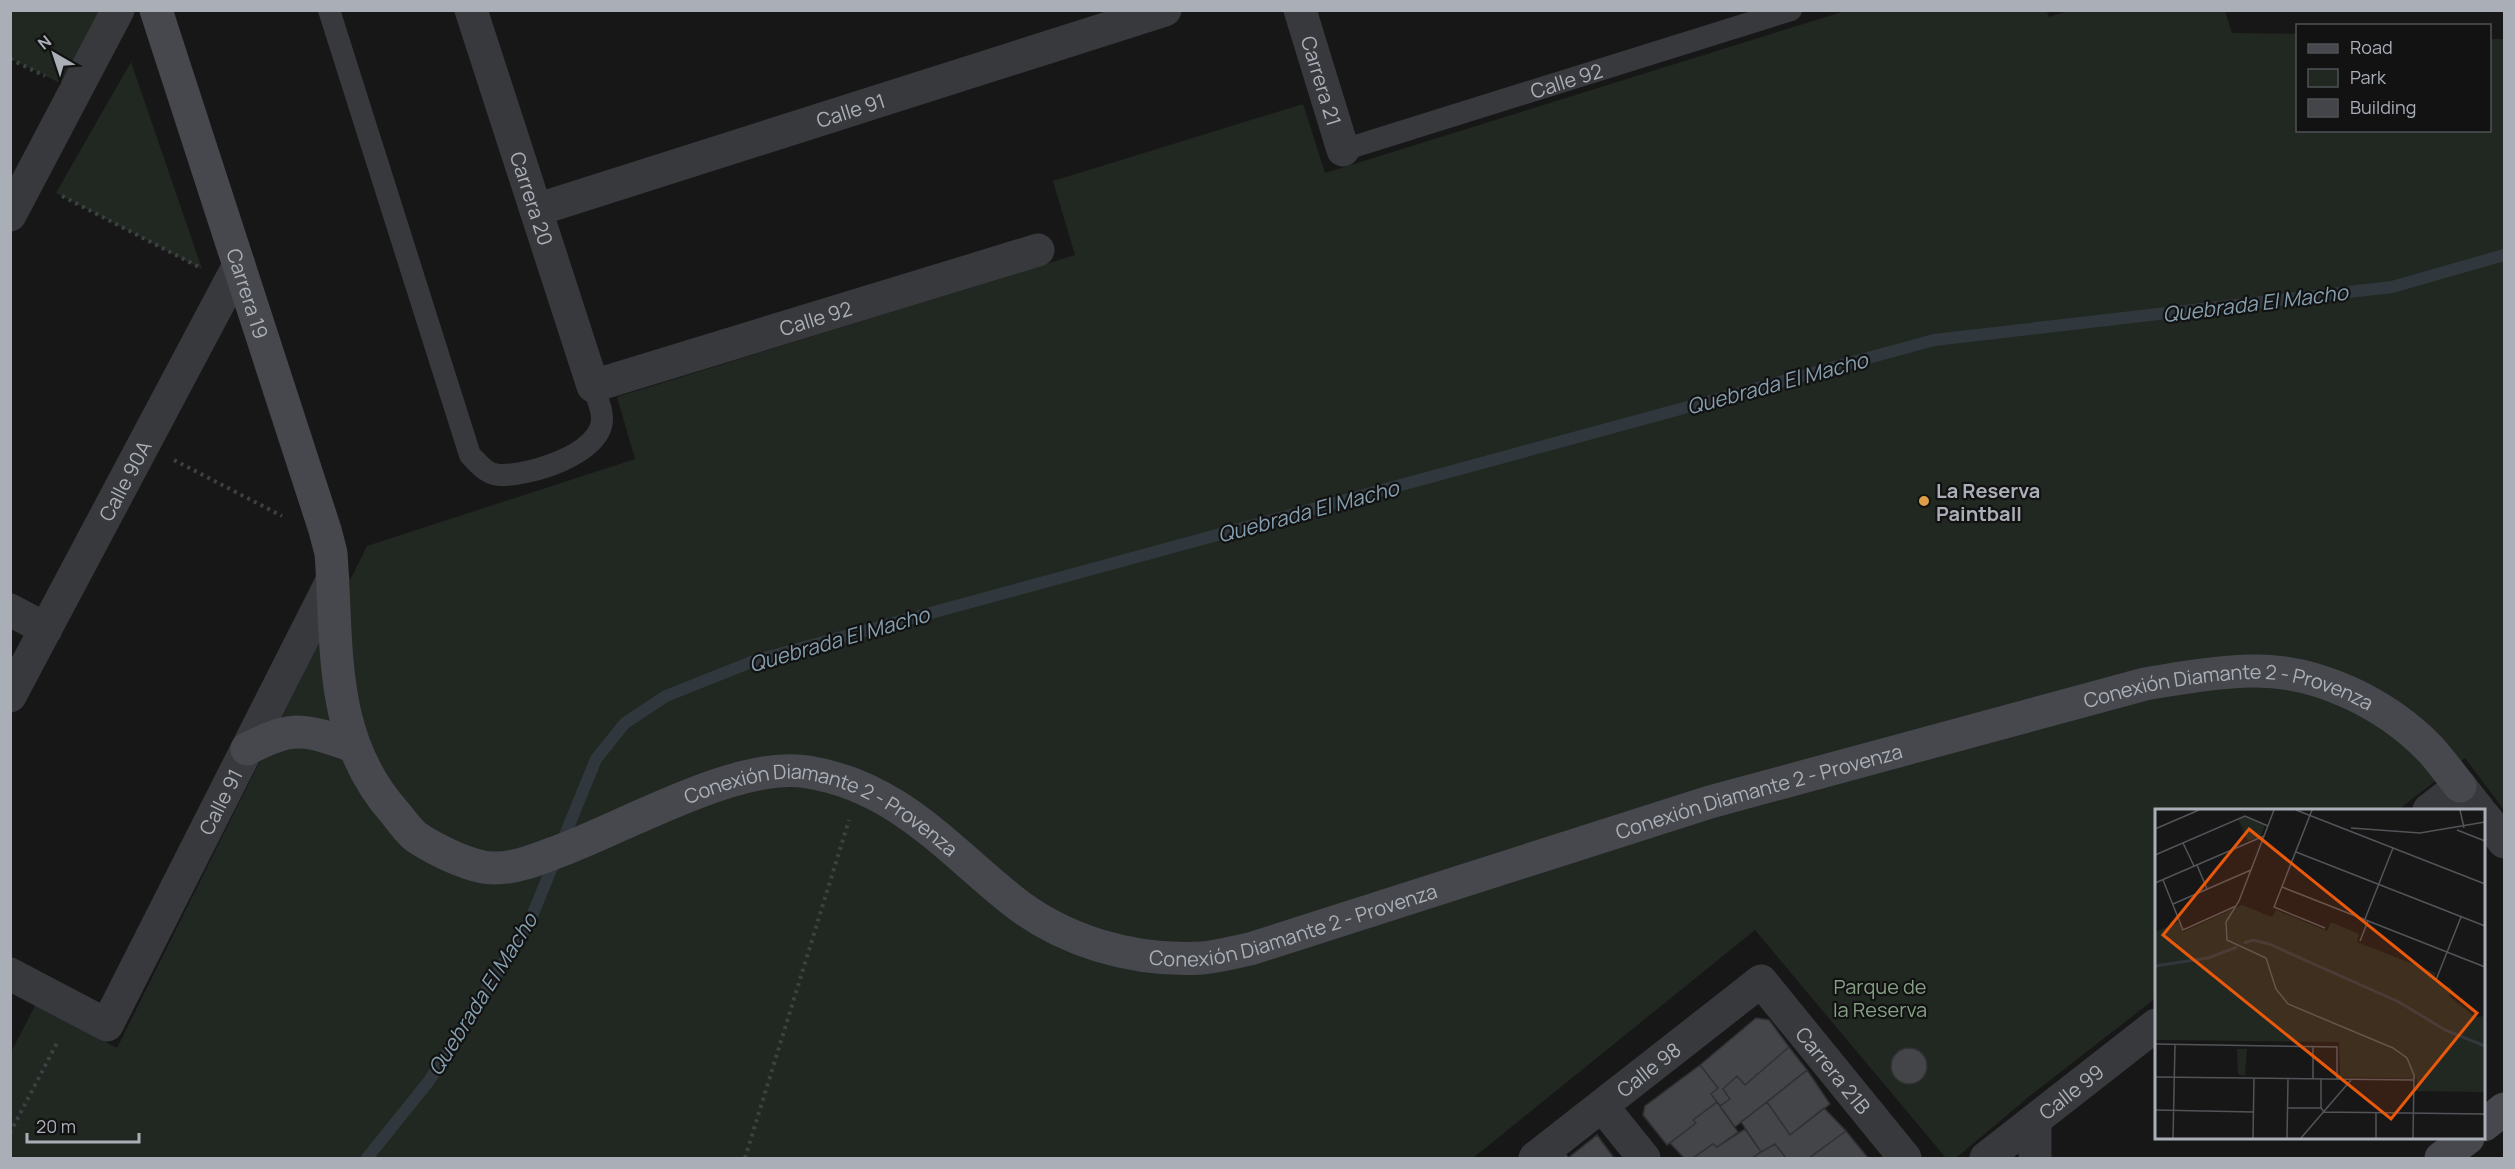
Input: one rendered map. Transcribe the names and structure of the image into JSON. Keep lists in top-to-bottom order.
{
  "streets": {
    "street": [
      "Carrera 21",
      "Calle 92",
      "Calle 91",
      "Carrera 20",
      "Carrera 19",
      "Calle 90A",
      "Conexión Diamante 2 - Provenza",
      "Calle 98",
      "Carrera 21B",
      "Calle 99"
    ]
  },
  "crossings": [
    ["Carrera 21", "Calle 92"],
    ["Calle 92", "Carrera 20"],
    ["Calle 91", "Carrera 20"],
    ["Calle 91", "Carrera 19"],
    ["Calle 91", "Conexión Diamante 2 - Provenza"],
    ["Carrera 19", "Calle 90A"],
    ["Carrera 19", "Conexión Diamante 2 - Provenza"],
    ["Calle 98", "Carrera 21B"]
  ],
  "water": ["Quebrada El Macho"],
  "parks": ["Parque de la Reserva"],
  "places": ["La Reserva Paintball"],
  "legend": ["Road", "Park", "Building"],
  "scale_bar": "20 m",
  "north": "top left"
}
